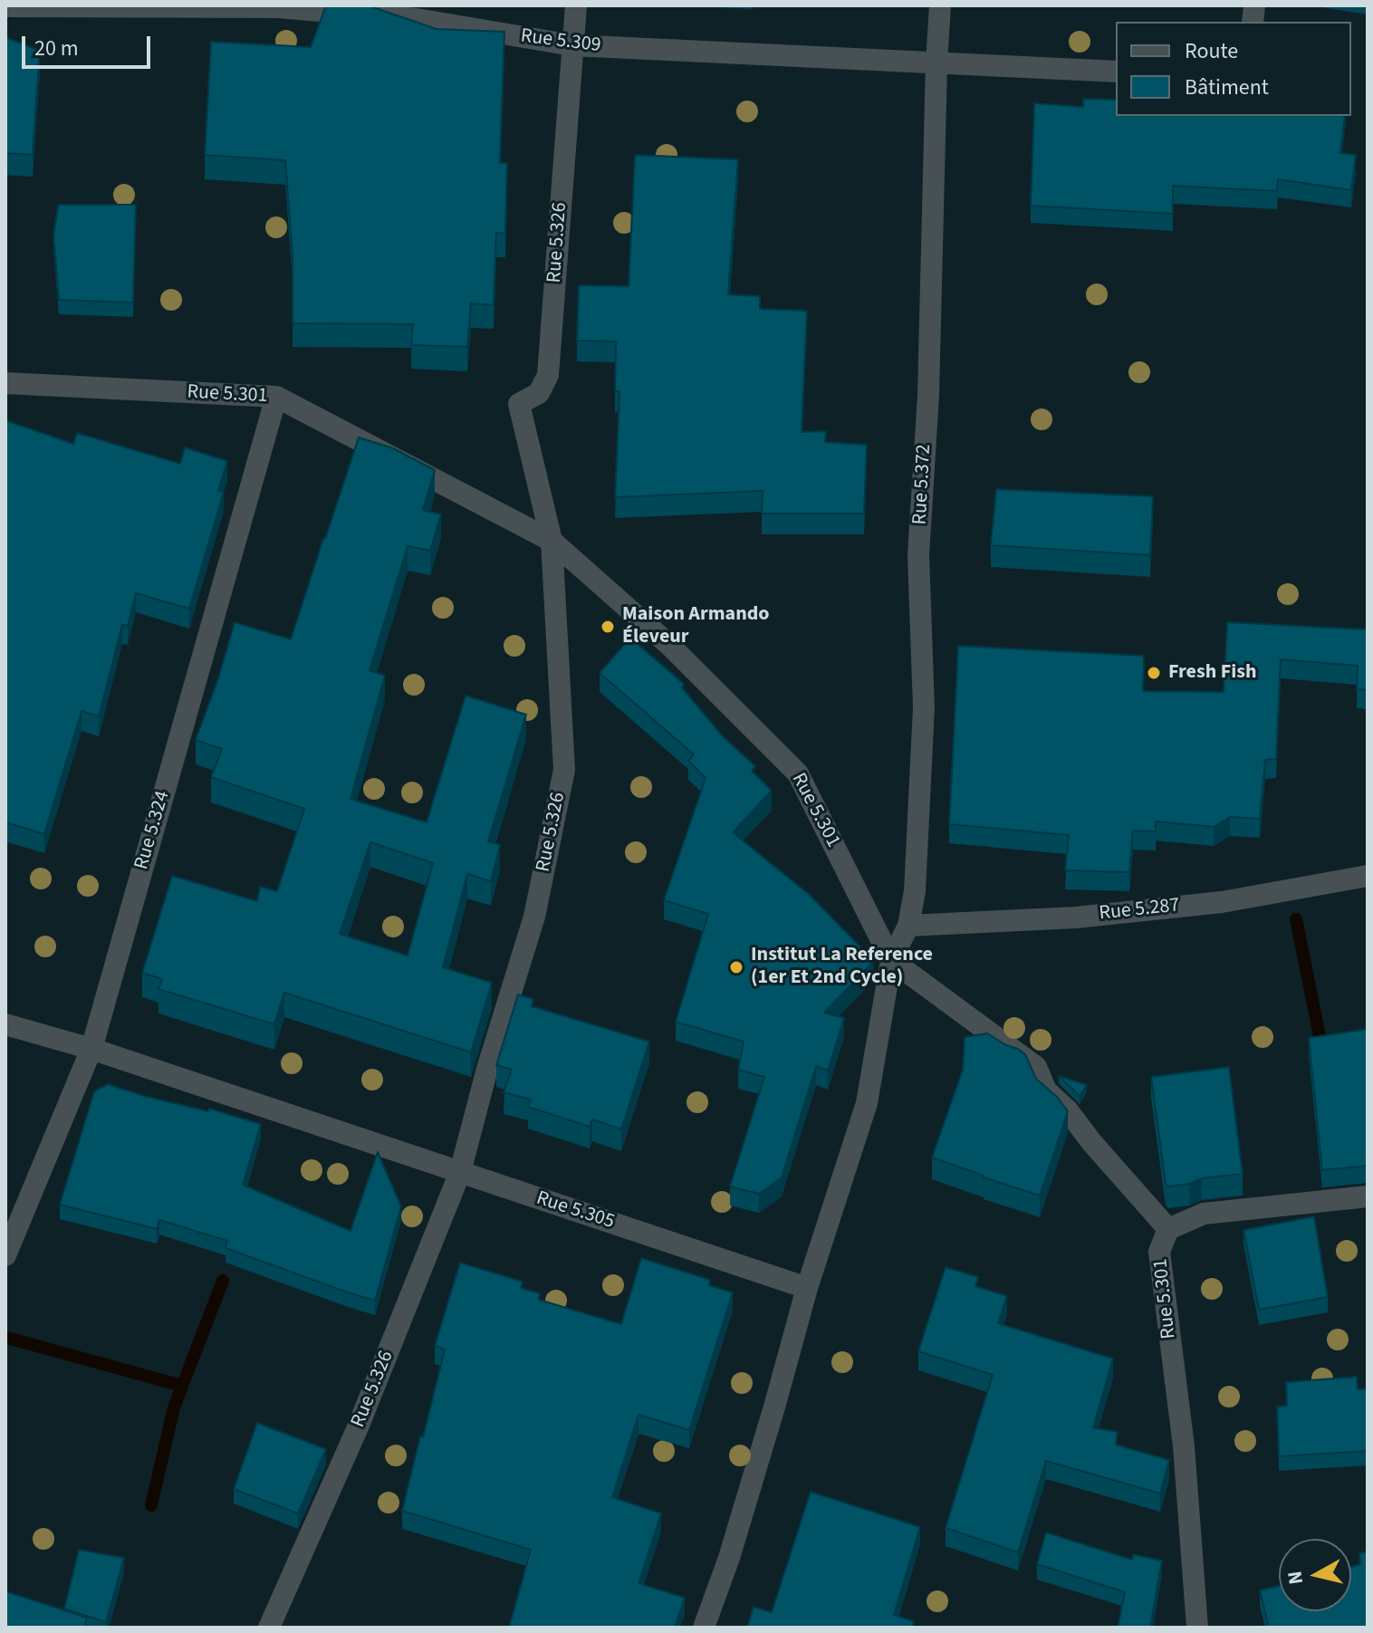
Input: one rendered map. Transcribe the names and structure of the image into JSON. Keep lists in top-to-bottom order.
{
  "streets": {
    "street": [
      "Rue 5.309",
      "Rue 5.326",
      "Rue 5.301",
      "Rue 5.372",
      "Rue 5.324",
      "Rue 5.287",
      "Rue 5.305"
    ]
  },
  "crossings": [
    ["Rue 5.309", "Rue 5.326"],
    ["Rue 5.309", "Rue 5.372"],
    ["Rue 5.326", "Rue 5.301"],
    ["Rue 5.326", "Rue 5.305"],
    ["Rue 5.301", "Rue 5.372"],
    ["Rue 5.301", "Rue 5.324"],
    ["Rue 5.372", "Rue 5.287"],
    ["Rue 5.372", "Rue 5.305"],
    ["Rue 5.324", "Rue 5.305"]
  ],
  "places": ["Maison Armando Éleveur", "Fresh Fish", "Institut La Reference (1er Et 2nd Cycle)"],
  "legend": ["Route", "Bâtiment"],
  "scale_bar": "20 m",
  "north": "left"
}
